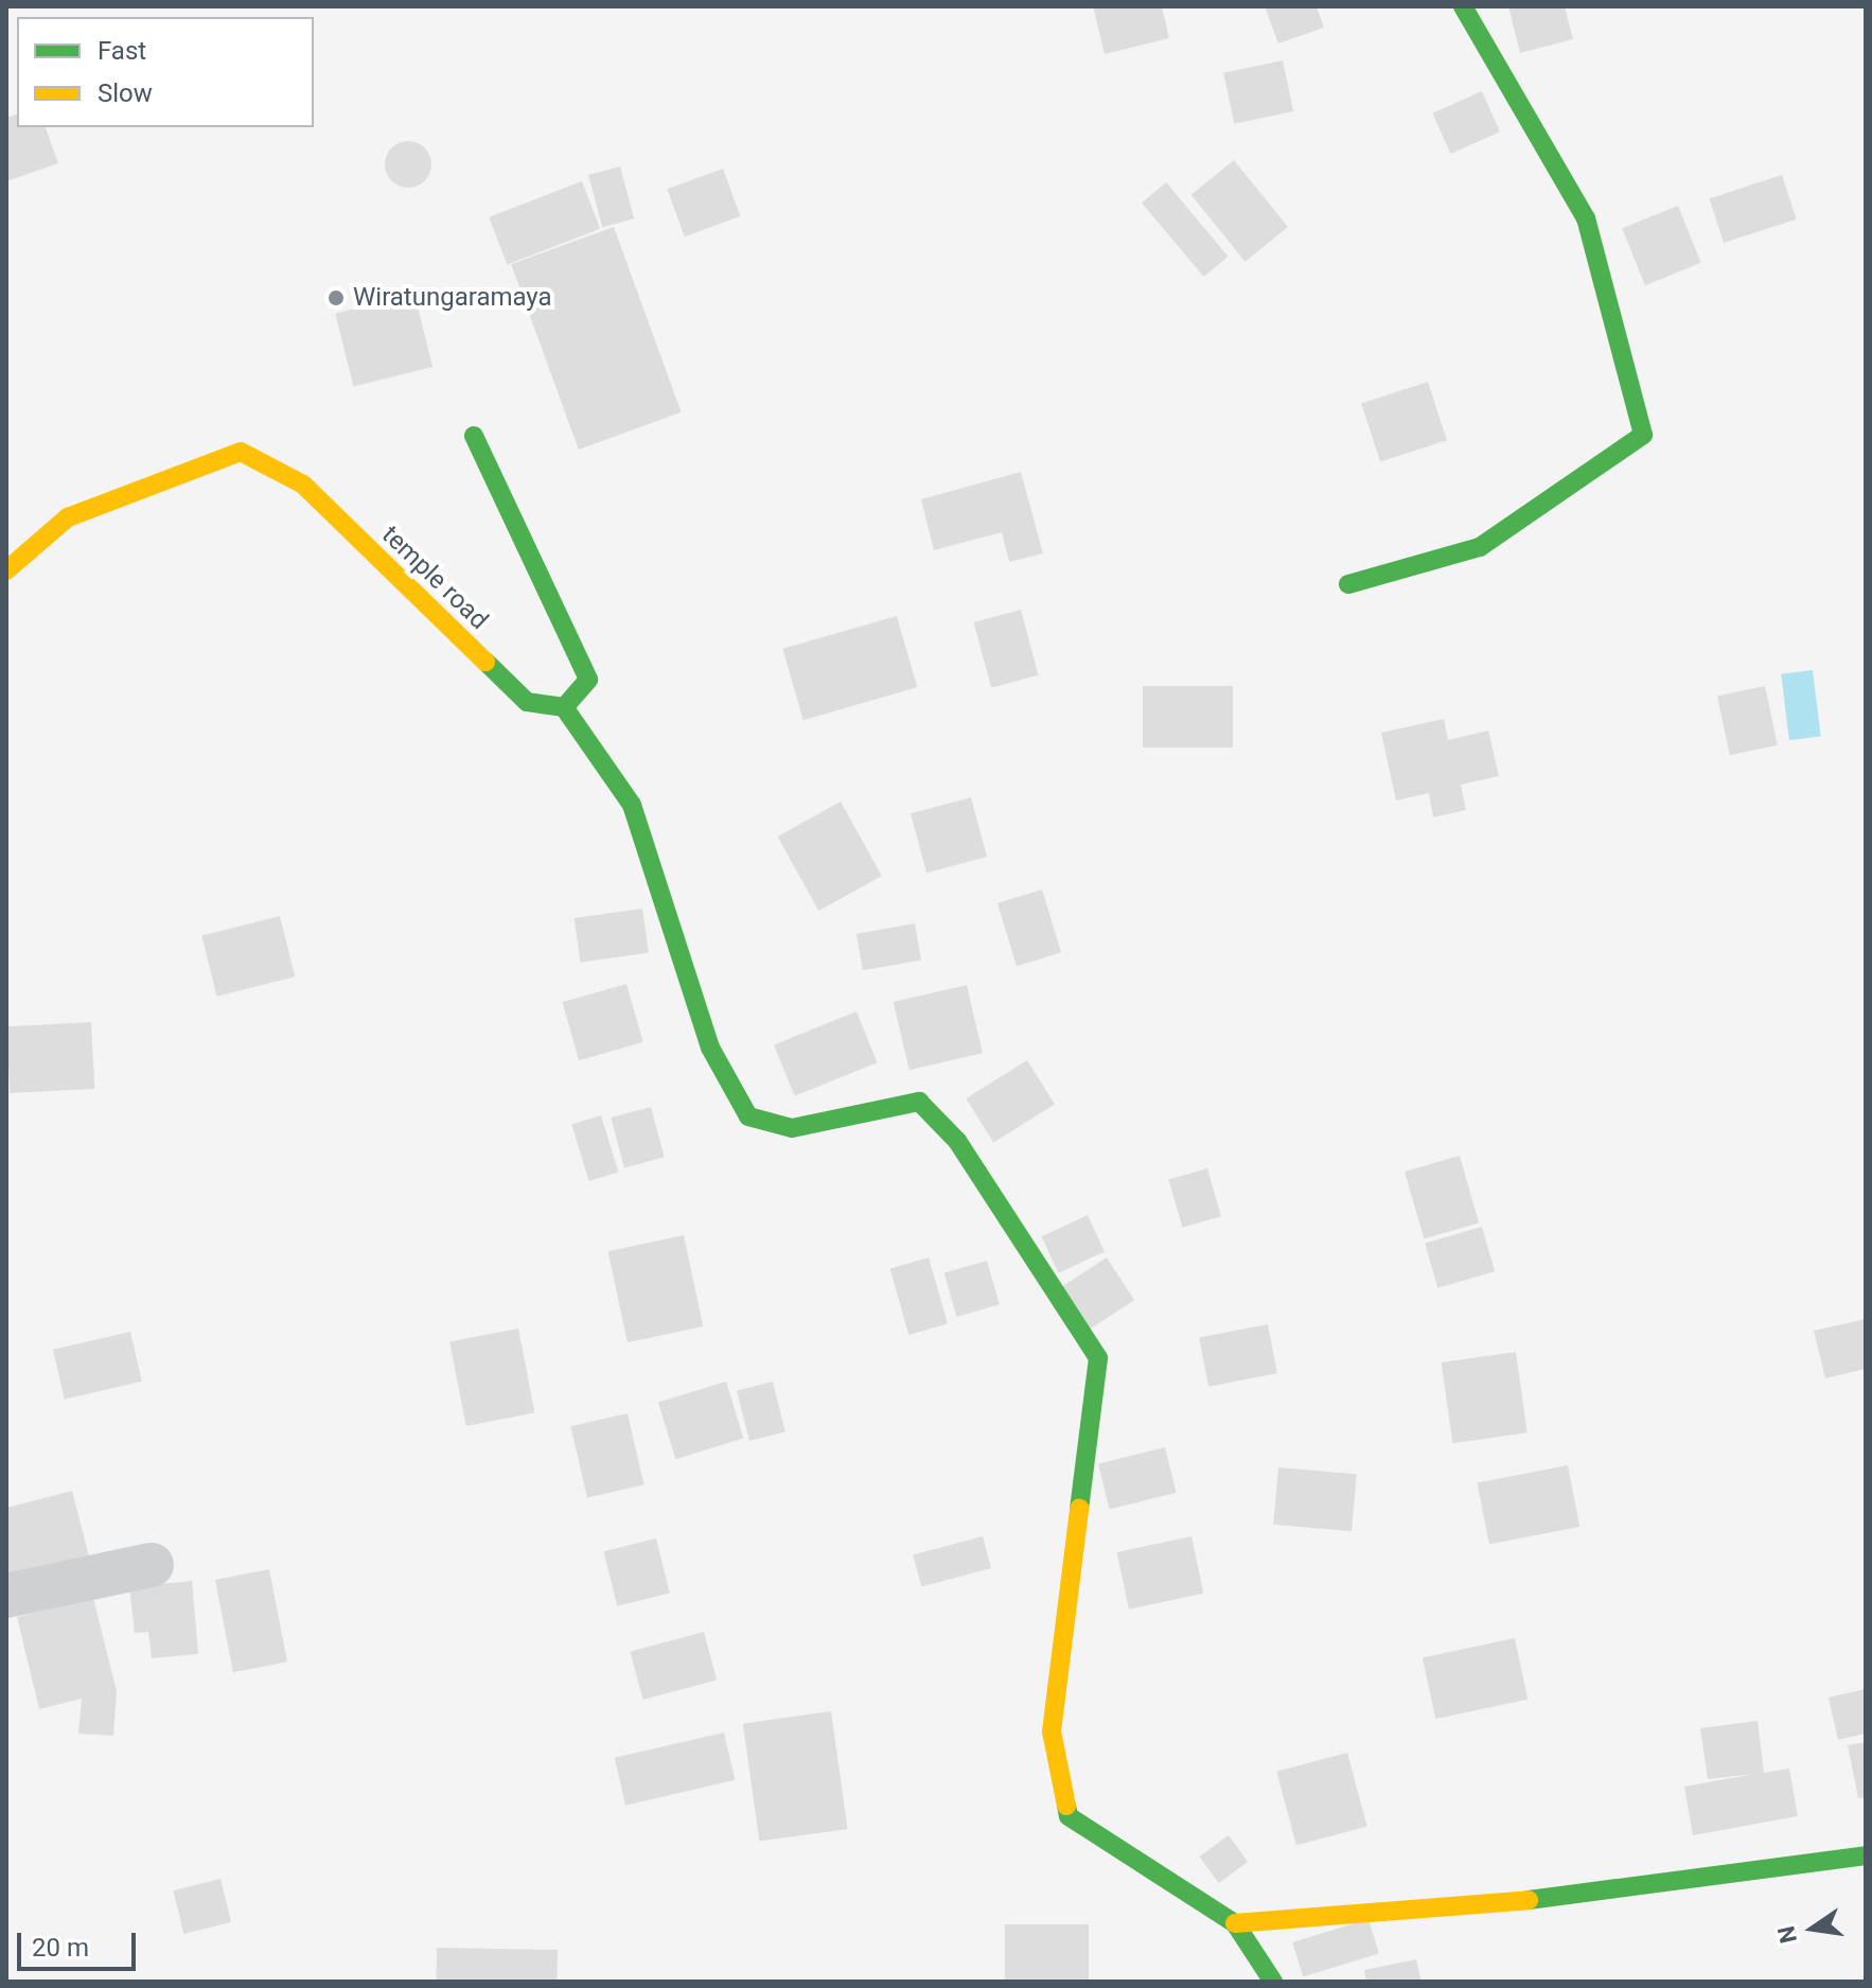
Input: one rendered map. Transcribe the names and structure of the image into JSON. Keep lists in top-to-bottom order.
{
  "streets": {
    "street": ["temple road"]
  },
  "places": ["Wiratungaramaya"],
  "legend": ["Fast", "Slow"],
  "scale_bar": "20 m",
  "north": "left"
}
